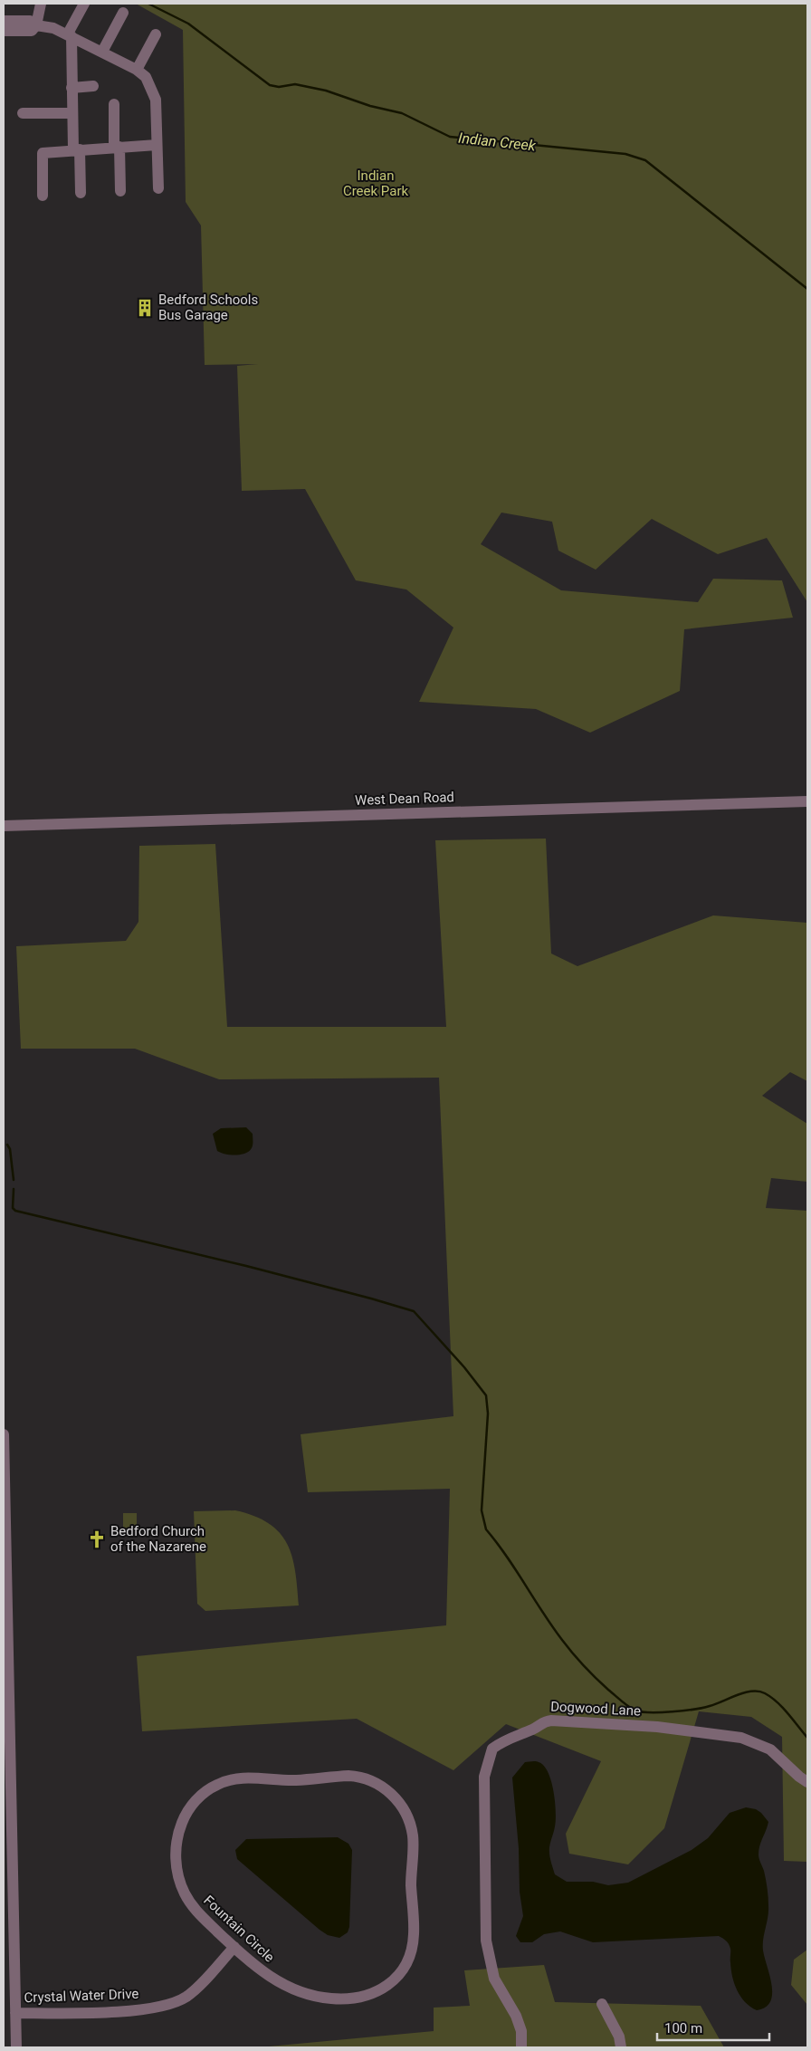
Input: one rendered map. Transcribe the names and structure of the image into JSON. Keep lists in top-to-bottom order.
{
  "streets": {
    "street": [
      "West Dean Road",
      "Dogwood Lane",
      "Fountain Circle",
      "Crystal Water Drive"
    ]
  },
  "crossings": [
    ["Fountain Circle", "Crystal Water Drive"]
  ],
  "water": ["Indian Creek"],
  "parks": ["Indian Creek Park"],
  "places": {
    "building": ["Bedford Schools Bus Garage"],
    "church": ["Bedford Church of the Nazarene"]
  },
  "scale_bar": "100 m"
}
